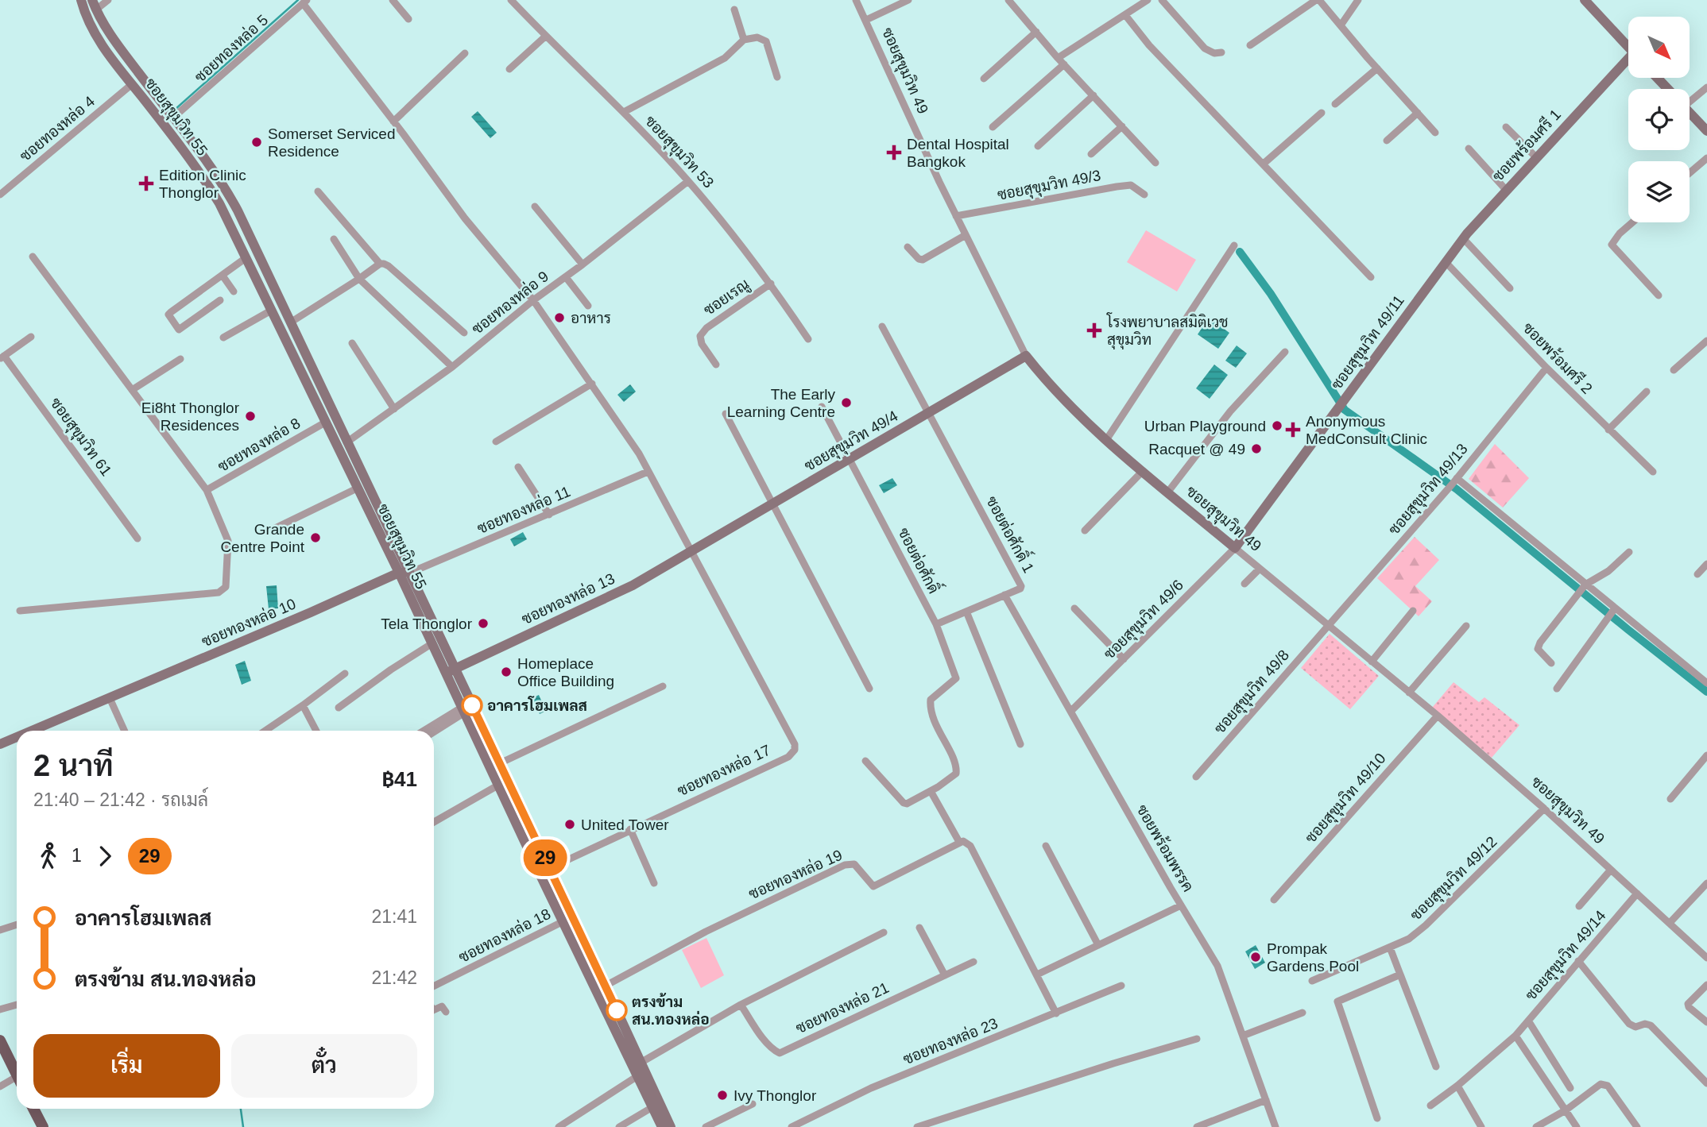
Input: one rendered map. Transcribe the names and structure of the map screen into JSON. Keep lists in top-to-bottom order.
{
  "streets": {
    "main road": [
      "ซอยสุขุมวิท 49",
      "ซอยสุขุมวิท 55",
      "ซอยพร้อมศรี 1",
      "ซอยสุขุมวิท 49/11",
      "ซอยสุขุมวิท 49/4",
      "ซอยทองหล่อ 13",
      "ซอยทองหล่อ 10"
    ],
    "street": [
      "ซอยทองหล่อ 5",
      "ซอยทองหล่อ 4",
      "ซอยสุขุมวิท 53",
      "ซอยสุขุมวิท 49/3",
      "ซอยเรณู",
      "ซอยทองหล่อ 9",
      "ซอยพร้อมศรี 2",
      "ซอยสุขุมวิท 61",
      "ซอยทองหล่อ 8",
      "ซอยสุขุมวิท 49/13",
      "ซอยทองหล่อ 11",
      "ซอยต่อศักดิ์ 1",
      "ซอยต่อศักดิ์",
      "ซอยสุขุมวิท 49/6",
      "ซอยสุขุมวิท 49/8",
      "ซอยทองหล่อ 17",
      "ซอยสุขุมวิท 49/10",
      "ซอยพร้อมพรรค",
      "ซอยทองหล่อ 19",
      "ซอยสุขุมวิท 49/12",
      "ซอยทองหล่อ 18",
      "ซอยสุขุมวิท 49/14",
      "ซอยทองหล่อ 21",
      "ซอยทองหล่อ 23"
    ]
  },
  "crossings": [
    ["ซอยทองหล่อ 5", "ซอยสุขุมวิท 55"],
    ["ซอยสุขุมวิท 49", "ซอยสุขุมวิท 49/3"],
    ["ซอยสุขุมวิท 49", "ซอยสุขุมวิท 49/11"],
    ["ซอยสุขุมวิท 49", "ซอยสุขุมวิท 49/4"],
    ["ซอยสุขุมวิท 49", "ซอยสุขุมวิท 49/13"],
    ["ซอยสุขุมวิท 49", "ซอยสุขุมวิท 49/6"],
    ["ซอยสุขุมวิท 49", "ซอยสุขุมวิท 49/8"],
    ["ซอยสุขุมวิท 49", "ซอยสุขุมวิท 49/10"],
    ["ซอยสุขุมวิท 49", "ซอยสุขุมวิท 49/12"],
    ["ซอยสุขุมวิท 49", "ซอยสุขุมวิท 49/14"],
    ["ซอยสุขุมวิท 55", "ซอยทองหล่อ 4"],
    ["ซอยสุขุมวิท 55", "ซอยทองหล่อ 9"],
    ["ซอยสุขุมวิท 55", "ซอยทองหล่อ 8"],
    ["ซอยสุขุมวิท 55", "ซอยทองหล่อ 11"],
    ["ซอยสุขุมวิท 55", "ซอยทองหล่อ 13"],
    ["ซอยสุขุมวิท 55", "ซอยทองหล่อ 10"],
    ["ซอยสุขุมวิท 55", "ซอยทองหล่อ 17"],
    ["ซอยสุขุมวิท 55", "ซอยทองหล่อ 19"],
    ["ซอยสุขุมวิท 55", "ซอยทองหล่อ 18"],
    ["ซอยพร้อมศรี 1", "ซอยสุขุมวิท 49/11"],
    ["ซอยพร้อมศรี 1", "ซอยพร้อมศรี 2"],
    ["ซอยสุขุมวิท 53", "ซอยเรณู"],
    ["ซอยสุขุมวิท 53", "ซอยทองหล่อ 9"],
    ["ซอยสุขุมวิท 49/11", "ซอยพร้อมศรี 2"],
    ["ซอยสุขุมวิท 49/11", "ซอยสุขุมวิท 49/6"],
    ["ซอยพร้อมศรี 2", "ซอยสุขุมวิท 49/13"],
    ["ซอยสุขุมวิท 49/4", "ซอยต่อศักดิ์ 1"],
    ["ซอยสุขุมวิท 49/4", "ซอยต่อศักดิ์"],
    ["ซอยสุขุมวิท 49/4", "ซอยทองหล่อ 13"],
    ["ซอยสุขุมวิท 49/4", "ซอยทองหล่อ 17"],
    ["ซอยสุขุมวิท 49/13", "ซอยสุขุมวิท 49/8"],
    ["ซอยต่อศักดิ์ 1", "ซอยต่อศักดิ์"],
    ["ซอยต่อศักดิ์ 1", "ซอยพร้อมพรรค"],
    ["ซอยทองหล่อ 13", "ซอยทองหล่อ 17"],
    ["ซอยสุขุมวิท 49/6", "ซอยพร้อมพรรค"]
  ],
  "places": {
    "other": [
      "Somerset Serviced Residence",
      "อาหาร",
      "The Early Learning Centre",
      "Ei8ht Thonglor Residences",
      "Urban Playground",
      "Racquet @ 49",
      "Grande Centre Point",
      "Tela Thonglor",
      "Homeplace Office Building",
      "อาคารโฮมเพลส",
      "United Tower",
      "Prompak Gardens Pool",
      "ตรงข้าม สน.ทองหล่อ",
      "Ivy Thonglor"
    ],
    "health": [
      "Dental Hospital Bangkok",
      "Edition Clinic Thonglor",
      "โรงพยาบาลสมิติเวช สุขุมวิท",
      "Anonymous MedConsult Clinic"
    ]
  },
  "lines": ["bus line 29"],
  "north": "bottom right",
  "page": {
    "on_map": "29",
    "heading": ["2 นาที", "21:40 – 21:42 · รถเมล์", "฿41"],
    "legs": ["1", "29"],
    "list": [
      {
        "name": "อาคารโฮมเพลส",
        "value": "21:41"
      },
      {
        "name": "ตรงข้าม สน.ทองหล่อ",
        "value": "21:42"
      }
    ],
    "buttons": ["เริ่ม", "ตั๋ว"]
  }
}
